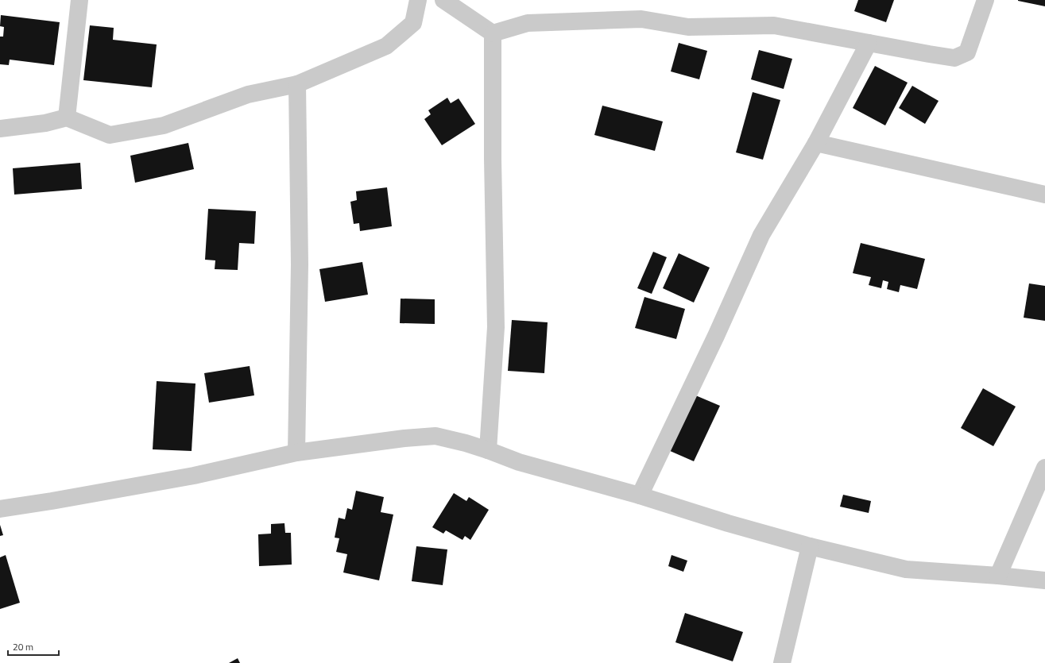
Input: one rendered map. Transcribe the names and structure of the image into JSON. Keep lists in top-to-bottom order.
{
  "scale_bar": "20 m"
}
